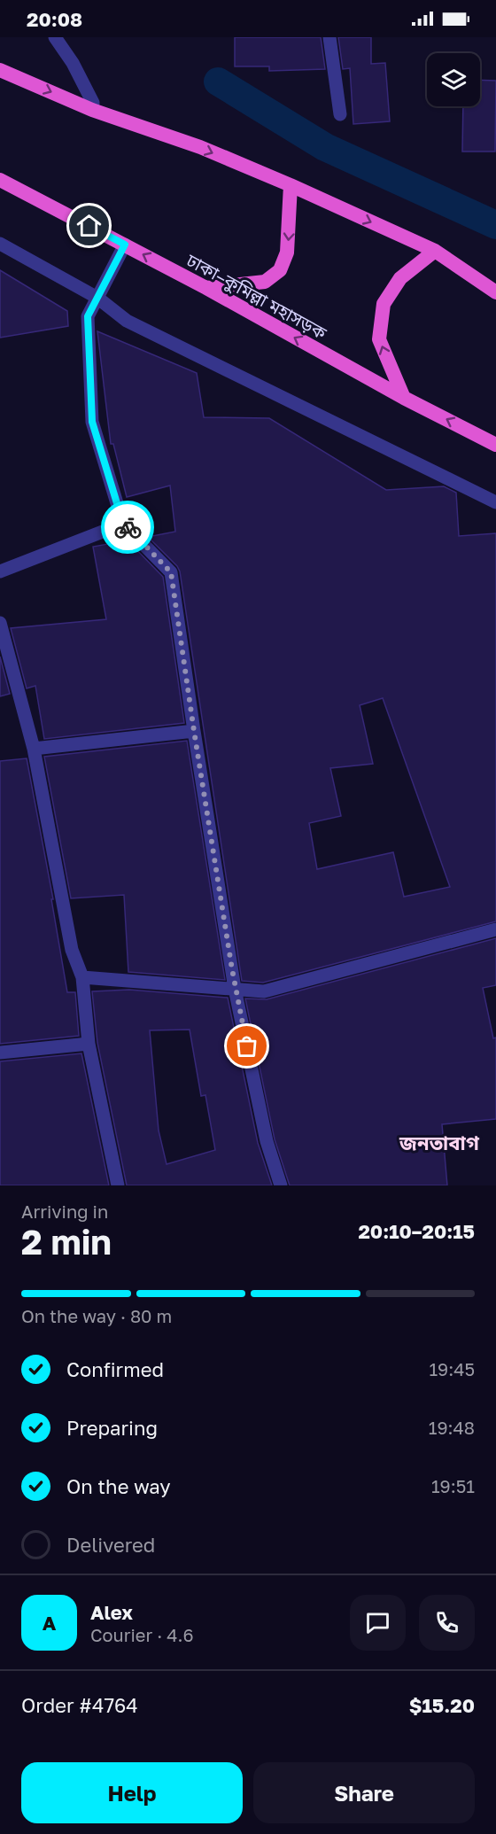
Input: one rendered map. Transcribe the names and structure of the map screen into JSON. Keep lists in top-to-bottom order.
{
  "streets": {
    "highway": ["ঢাকা–কুমিল্লা মহাসড়ক"]
  },
  "one_way": ["ঢাকা–কুমিল্লা মহাসড়ক"],
  "districts": ["জনতাবাগ"],
  "page": {
    "status": "20:08",
    "heading": ["2 min", "Arriving in", "20:10–20:15"],
    "panel": [
      "Alex",
      "Courier · 4.6",
      "Order #4764",
      "$15.20"
    ],
    "bar": "On the way · 80 m",
    "list": [
      ["Confirmed", "19:45"],
      ["Preparing", "19:48"],
      ["On the way", "19:51"],
      "Delivered"
    ],
    "round": "A",
    "buttons": ["Help", "Share"]
  }
}
